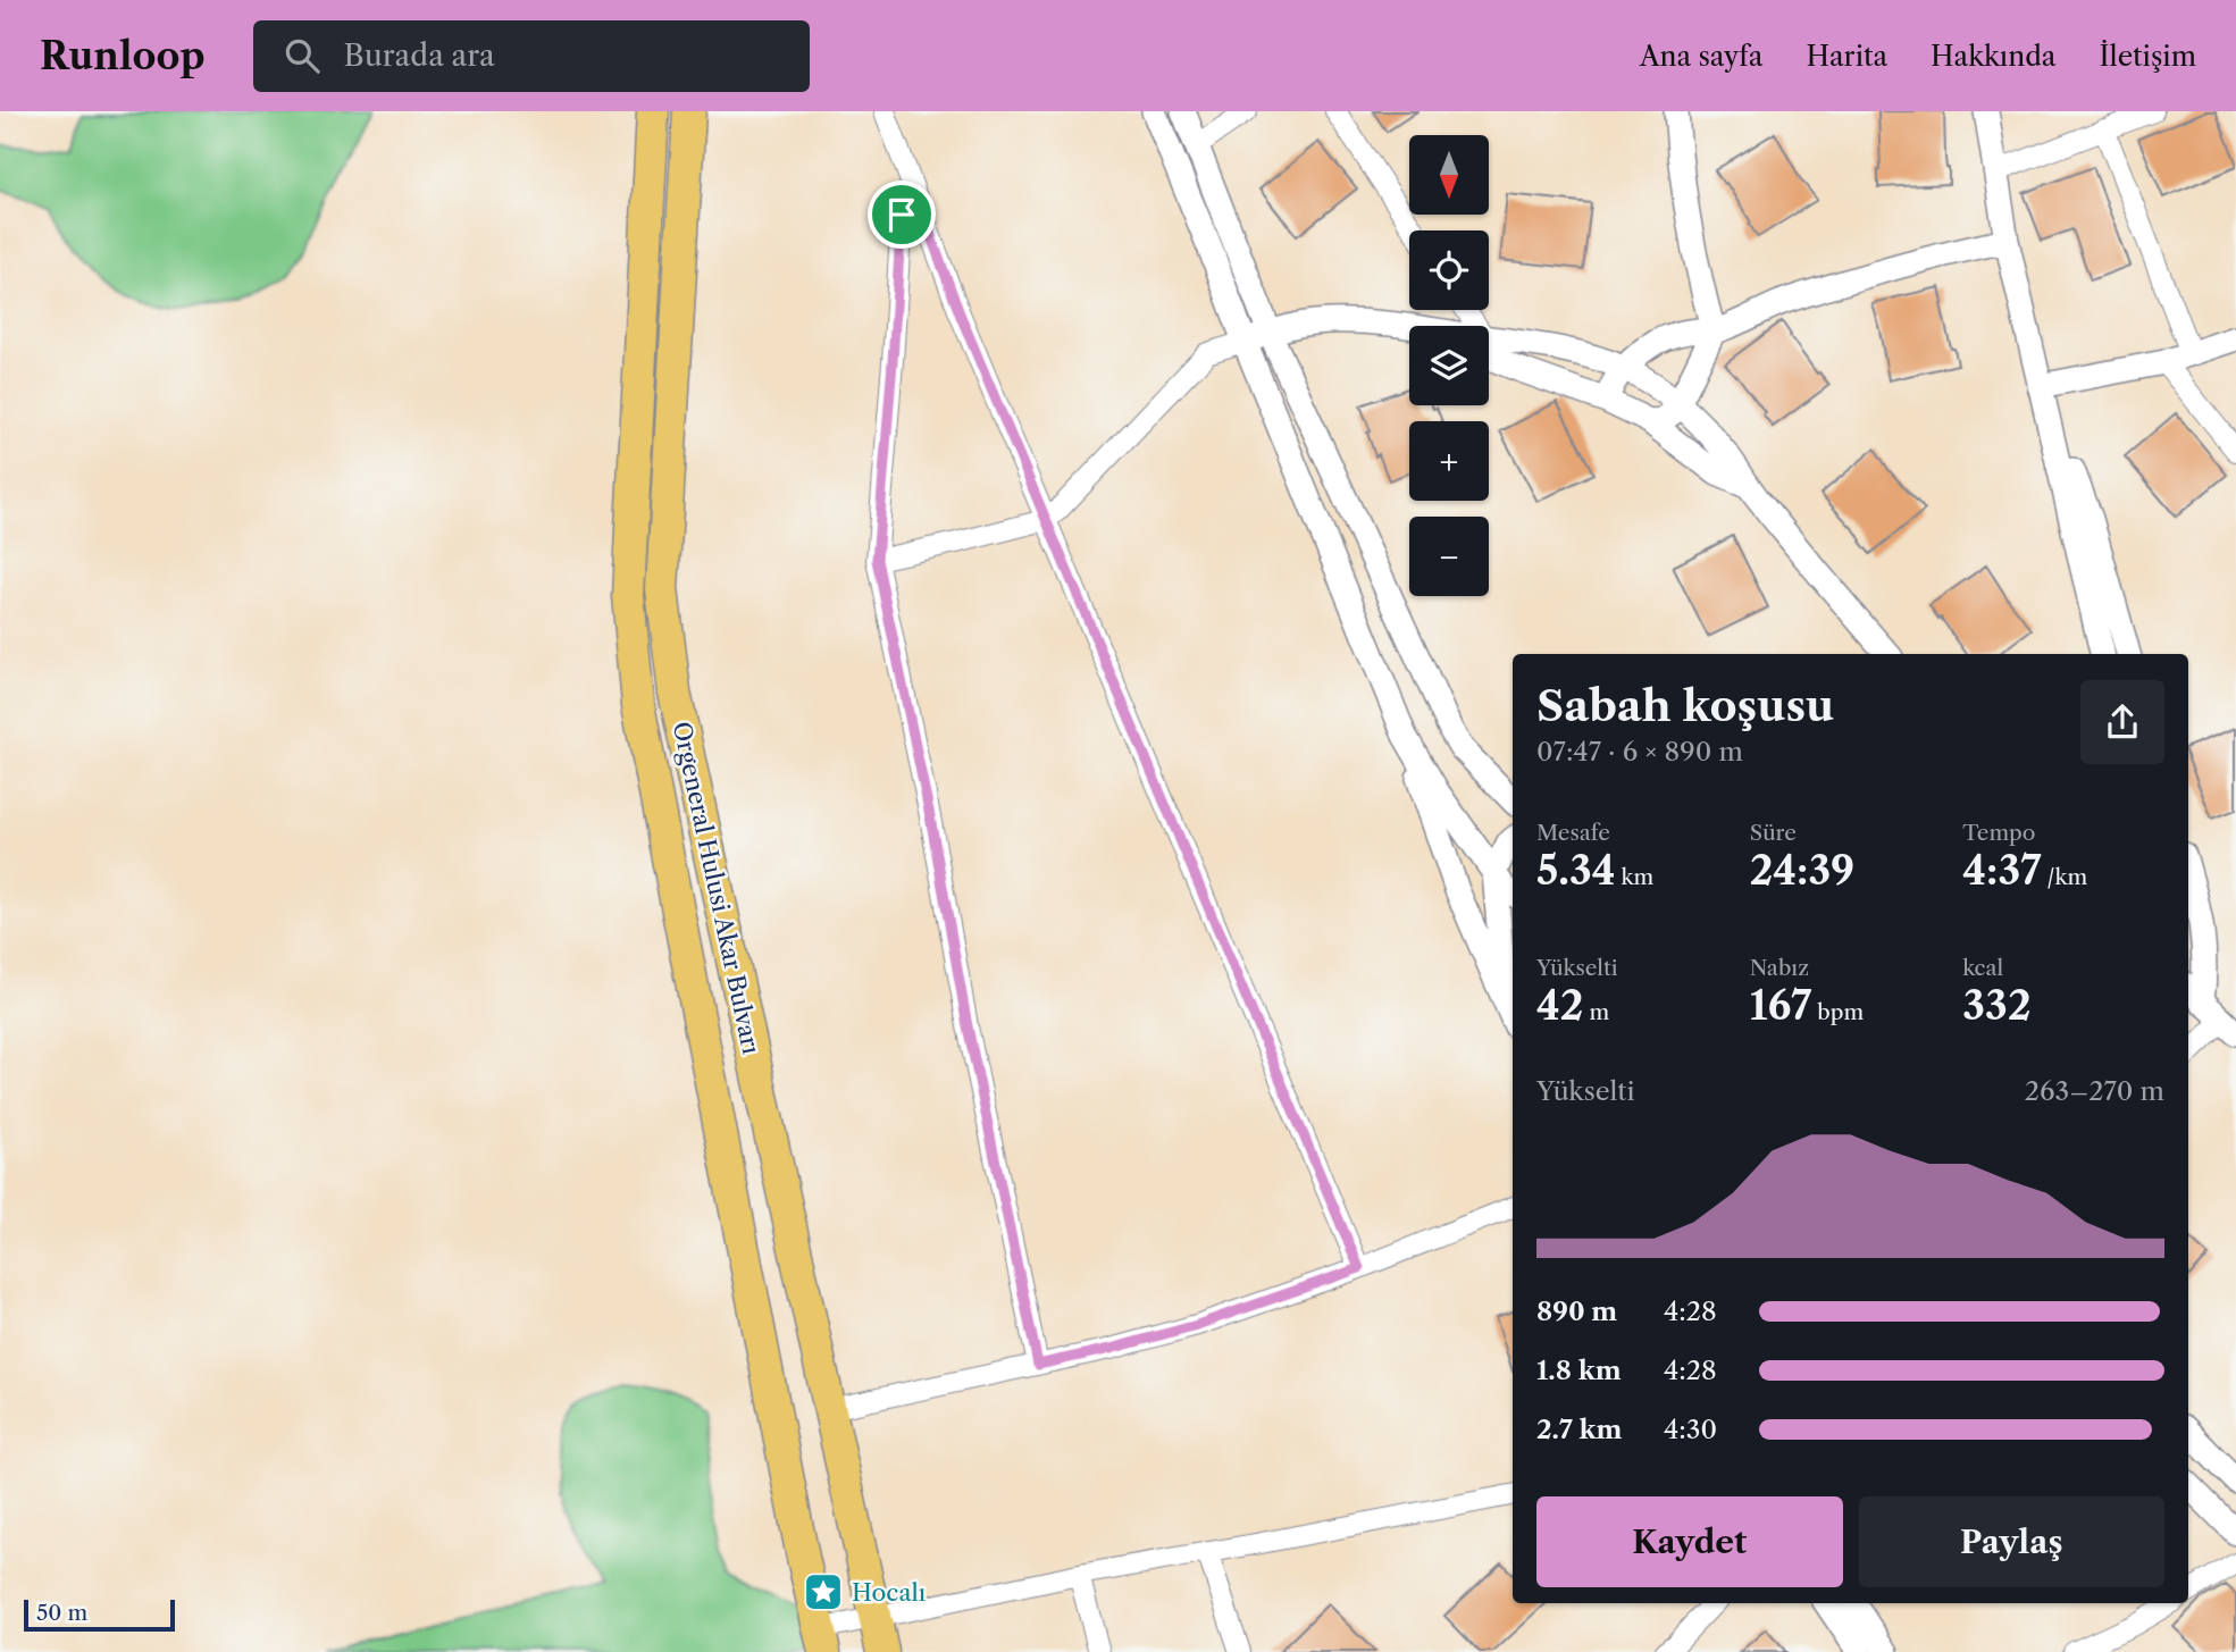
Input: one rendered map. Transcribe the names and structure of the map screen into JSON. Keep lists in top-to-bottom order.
{
  "streets": {
    "main road": ["Orgeneral Hulusi Akar Bulvarı"]
  },
  "places": {
    "place": ["Hocalı"]
  },
  "scale_bar": "50 m",
  "north": "bottom",
  "page": {
    "header": "Runloop",
    "search": "Burada ara",
    "nav": [
      "Ana sayfa",
      "Harita",
      "Hakkında",
      "İletişim"
    ],
    "map_buttons": ["+", "−"],
    "heading": ["Sabah koşusu", "07:47 · 6 × 890 m"],
    "stats": [
      ["Mesafe", "5.34 km"],
      ["Süre", "24:39"],
      ["Tempo", "4:37 /km"],
      ["Yükselti", "42 m"],
      ["Nabız", "167 bpm"],
      ["kcal", "332"]
    ],
    "chart": ["Yükselti", "263–270 m"],
    "list": [
      {
        "name": "890 m",
        "note": "4:28"
      },
      {
        "name": "1.8 km",
        "note": "4:28"
      },
      {
        "name": "2.7 km",
        "note": "4:30"
      }
    ],
    "buttons": ["Kaydet", "Paylaş"],
    "scale": "50 m"
  }
}
